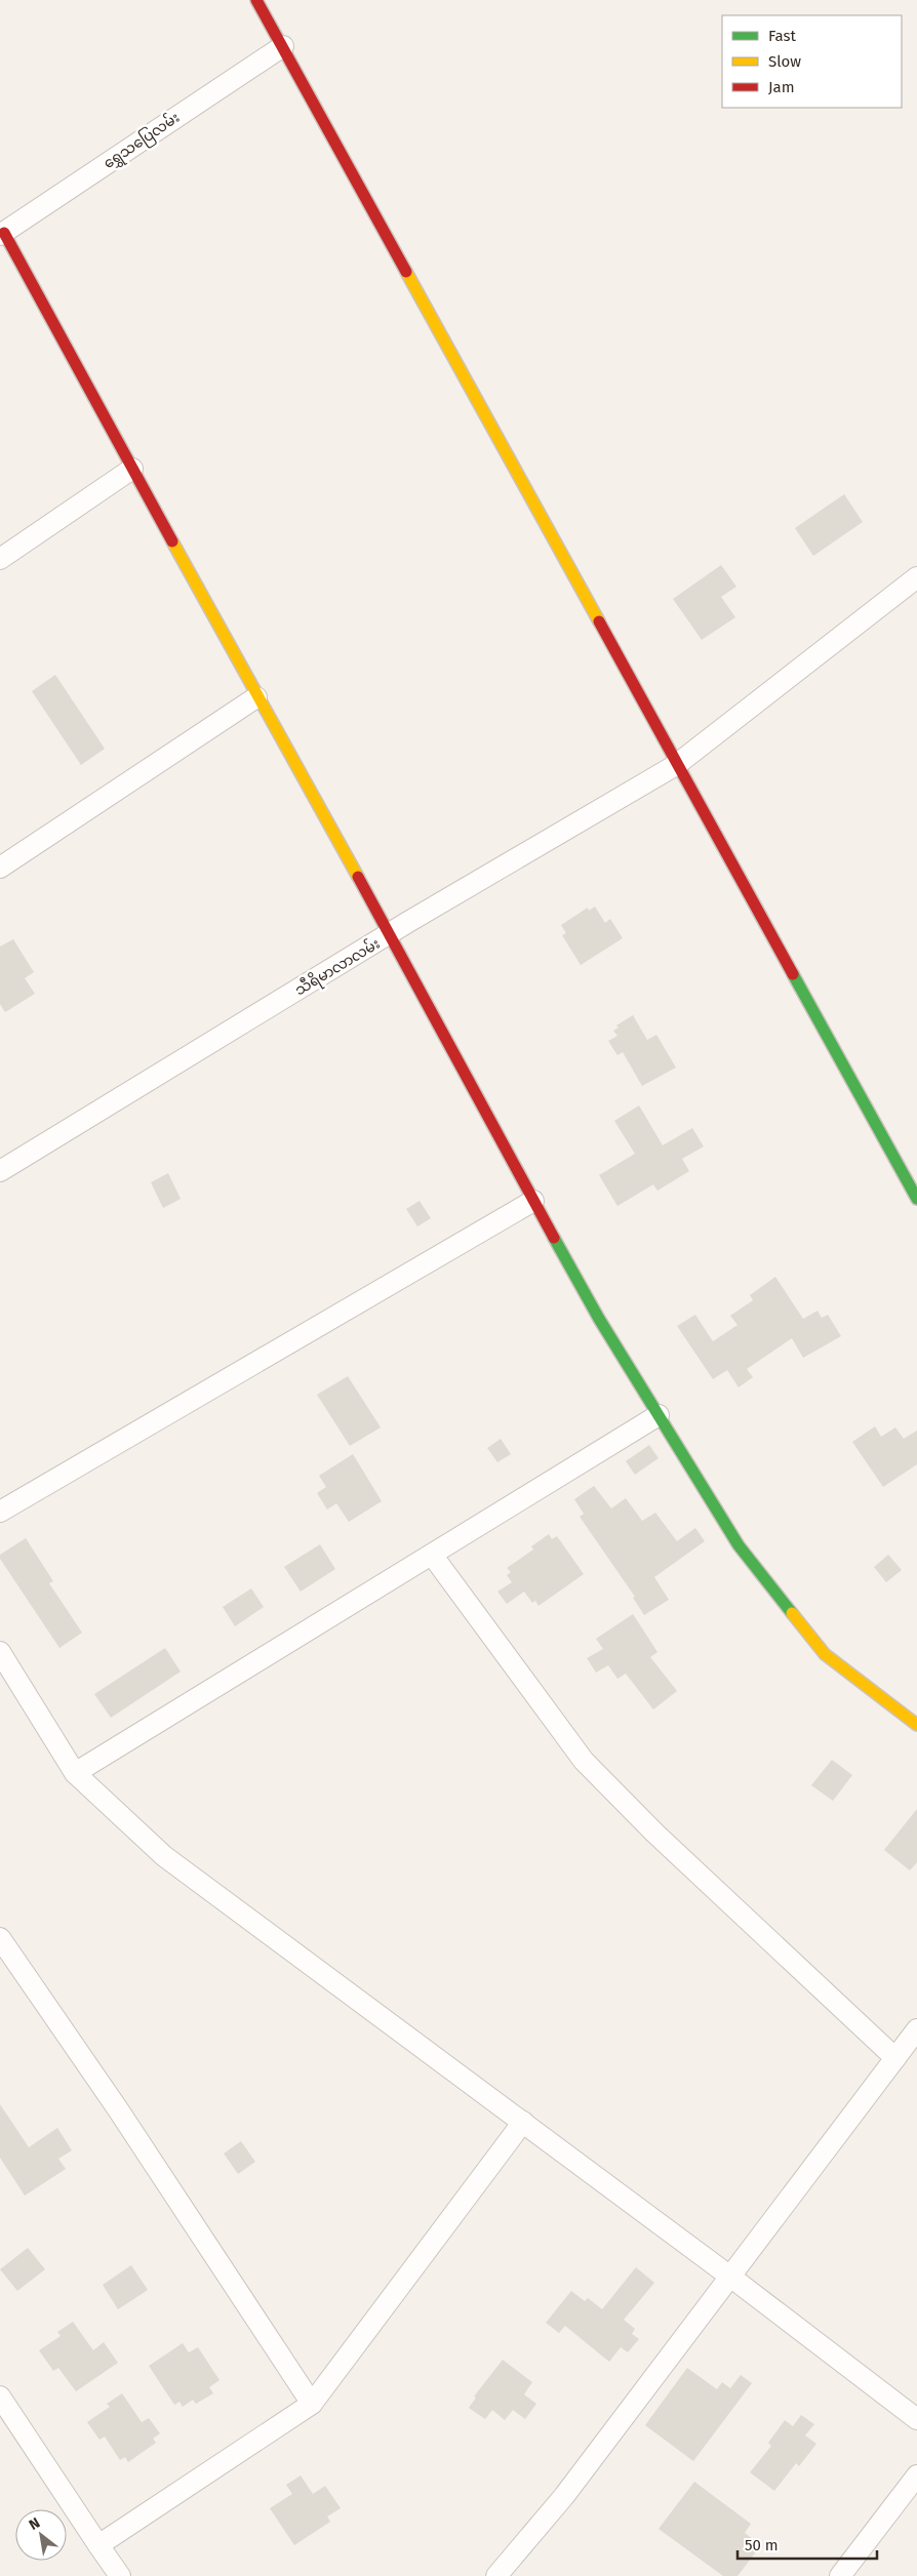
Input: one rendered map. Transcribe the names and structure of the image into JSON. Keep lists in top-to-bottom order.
{
  "streets": {
    "street": ["ရွှေသပြေလမ်း", "သီရိမာလာလမ်း"]
  },
  "legend": ["Fast", "Slow", "Jam"],
  "scale_bar": "50 m",
  "north": "top left"
}
